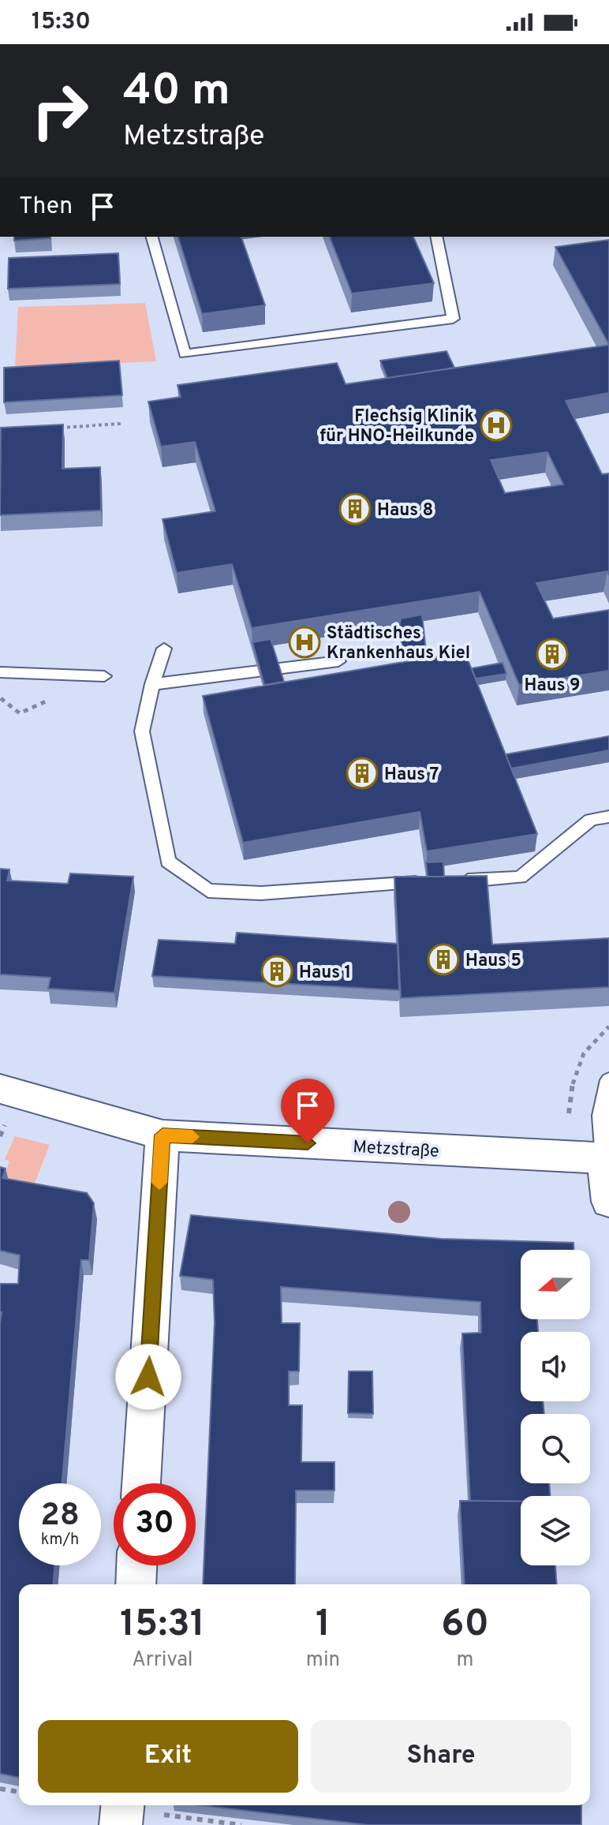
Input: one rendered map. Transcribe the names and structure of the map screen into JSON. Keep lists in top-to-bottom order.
{
  "streets": {
    "street": ["Metzstraße"]
  },
  "places": {
    "hospital": ["Flechsig Klinik für HNO-Heilkunde", "Städtisches Krankenhaus Kiel"],
    "building": [
      "Haus 8",
      "Haus 9",
      "Haus 7",
      "Haus 5",
      "Haus 1"
    ]
  },
  "north": "left",
  "page": {
    "status": "15:30",
    "turn": ["40 m", "Metzstraße"],
    "then": "Then",
    "speed": "28 km/h",
    "limit": "30",
    "eta": [
      "15:31",
      "Arrival",
      "1",
      "min",
      "60",
      "m"
    ],
    "buttons": ["Exit", "Share"]
  }
}
